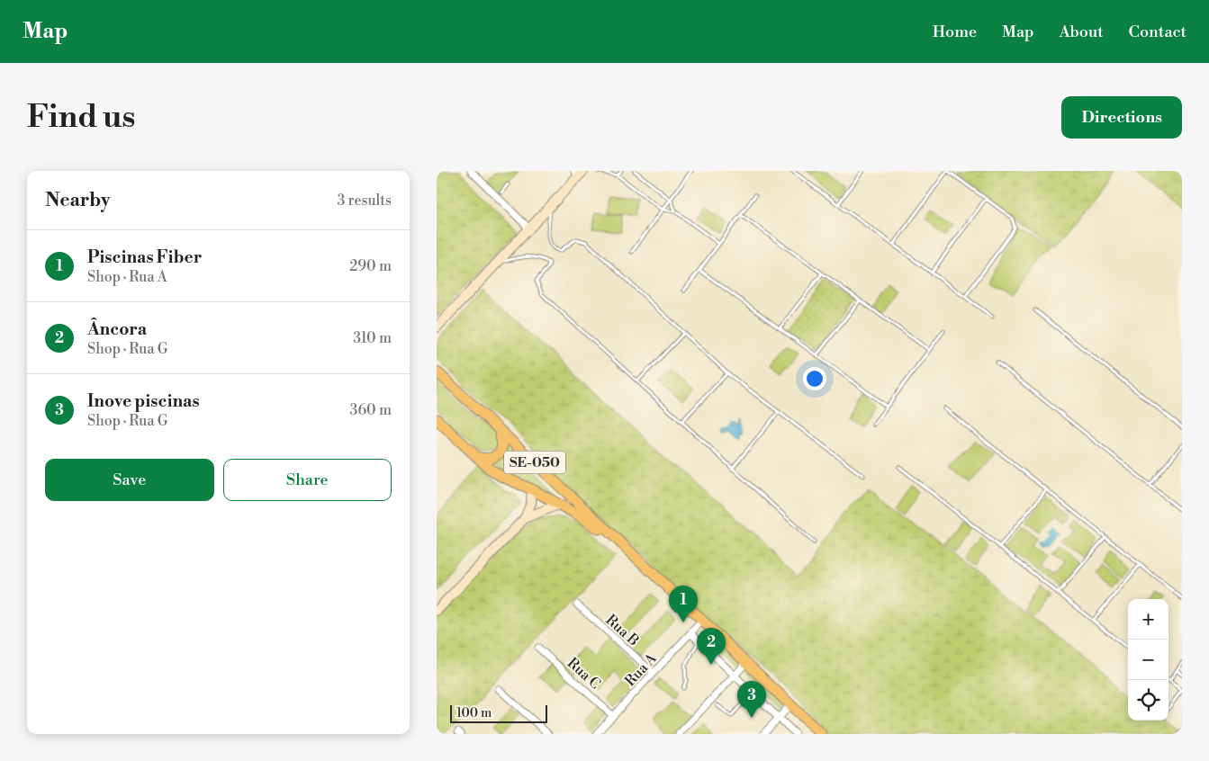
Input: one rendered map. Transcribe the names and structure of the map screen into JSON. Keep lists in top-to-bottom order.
{
  "streets": {
    "main road": ["SE-050"],
    "street": ["Rua B", "Rua A", "Rua C"]
  },
  "crossings": [
    ["SE-050", "Rua A"],
    ["Rua B", "Rua A"],
    ["Rua A", "Rua C"]
  ],
  "scale_bar": "100 m",
  "page": {
    "header": "Map",
    "nav": [
      "Home",
      "Map",
      "About",
      "Contact"
    ],
    "buttons": [
      "Directions",
      ["Save", "Share"]
    ],
    "title": "Find us",
    "heading": ["Nearby", "3 results"],
    "list": [
      {
        "mark": "1",
        "name": "Piscinas Fiber",
        "note": "Shop · Rua A",
        "value": "290 m"
      },
      {
        "mark": "2",
        "name": "Âncora",
        "note": "Shop · Rua G",
        "value": "310 m"
      },
      {
        "mark": "3",
        "name": "Inove piscinas",
        "note": "Shop · Rua G",
        "value": "360 m"
      }
    ],
    "pins": ["1", "2", "3"],
    "map_buttons": ["+", "−"],
    "scale": "100 m"
  }
}
